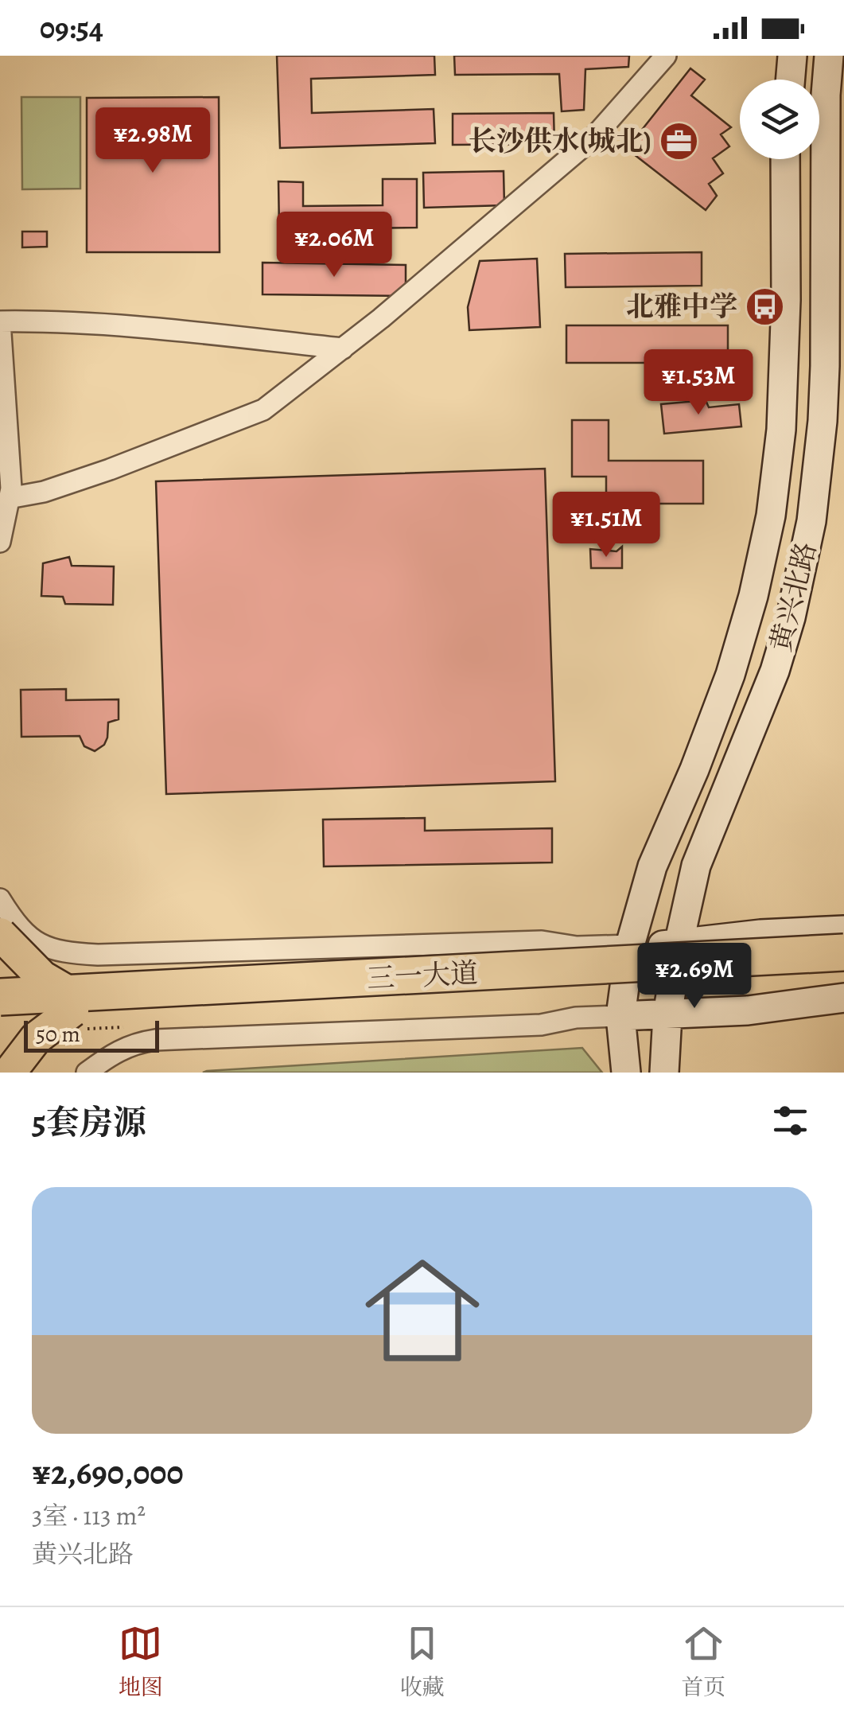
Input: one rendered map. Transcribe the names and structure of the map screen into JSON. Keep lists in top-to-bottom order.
{
  "streets": {
    "highway": ["三一大道"],
    "main road": ["黄兴北路"]
  },
  "places": {
    "office": ["长沙供水(城北)"],
    "bus stop": ["北雅中学"]
  },
  "scale_bar": "50 m",
  "page": {
    "status": "09:54",
    "price": [
      "¥2.98M",
      "¥2.06M",
      "¥1.53M",
      "¥1.51M",
      "¥2.69M"
    ],
    "scale": "50 m",
    "heading": "5套房源",
    "list": [
      {
        "name": "¥2,690,000",
        "note": "3室 · 113 m² · 黄兴北路"
      }
    ],
    "tabs": ["地图", "收藏", "首页"]
  }
}
